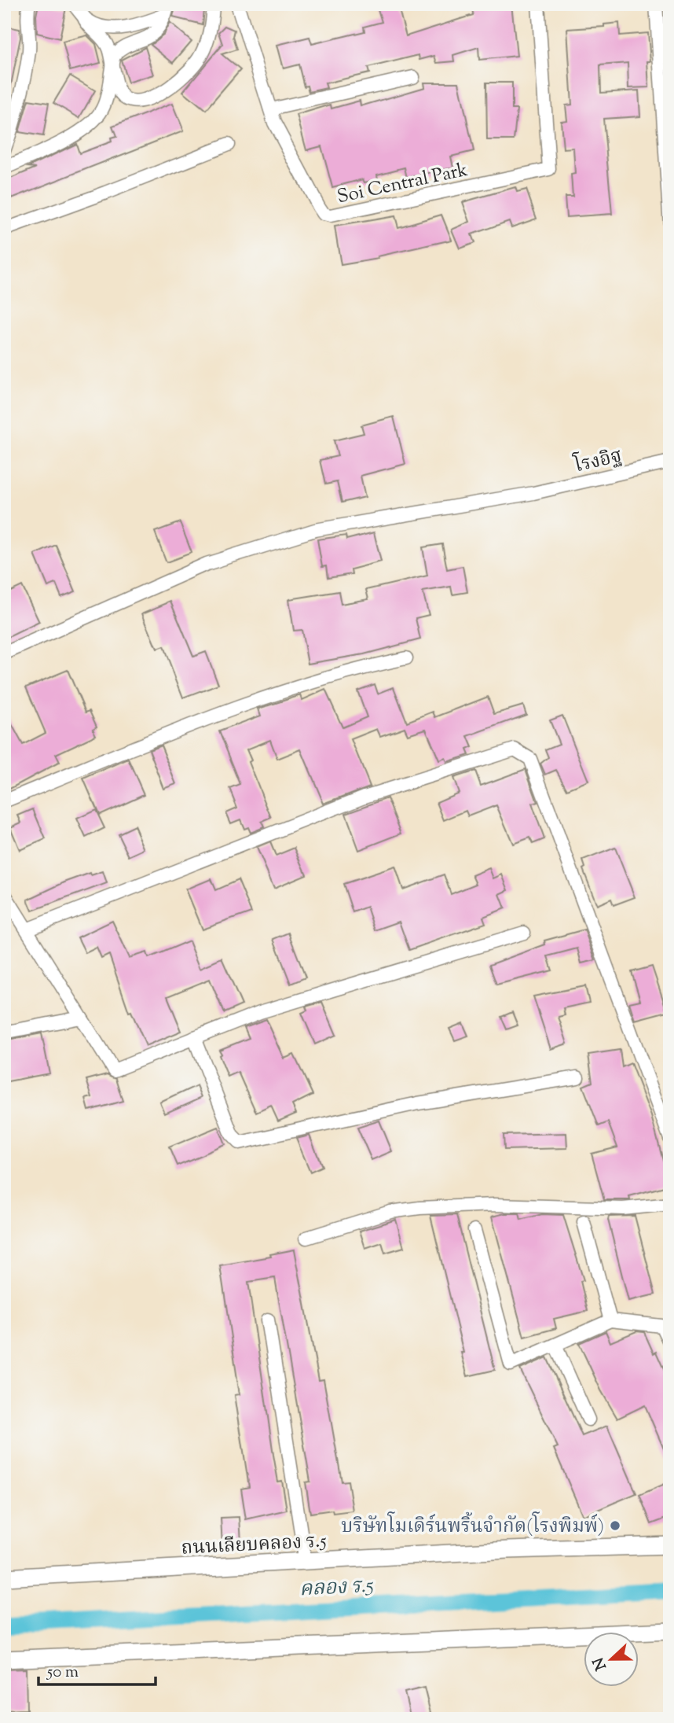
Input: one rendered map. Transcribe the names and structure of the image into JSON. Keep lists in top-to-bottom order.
{
  "streets": {
    "street": ["Soi Central Park", "โรงอิฐ", "ถนนเลียบคลอง ร.5"]
  },
  "water": ["คลอง ร.5"],
  "places": ["บริษัทโมเดิร์นพริ้นจำกัด(โรงพิมพ์)"],
  "scale_bar": "50 m",
  "north": "left"
}
